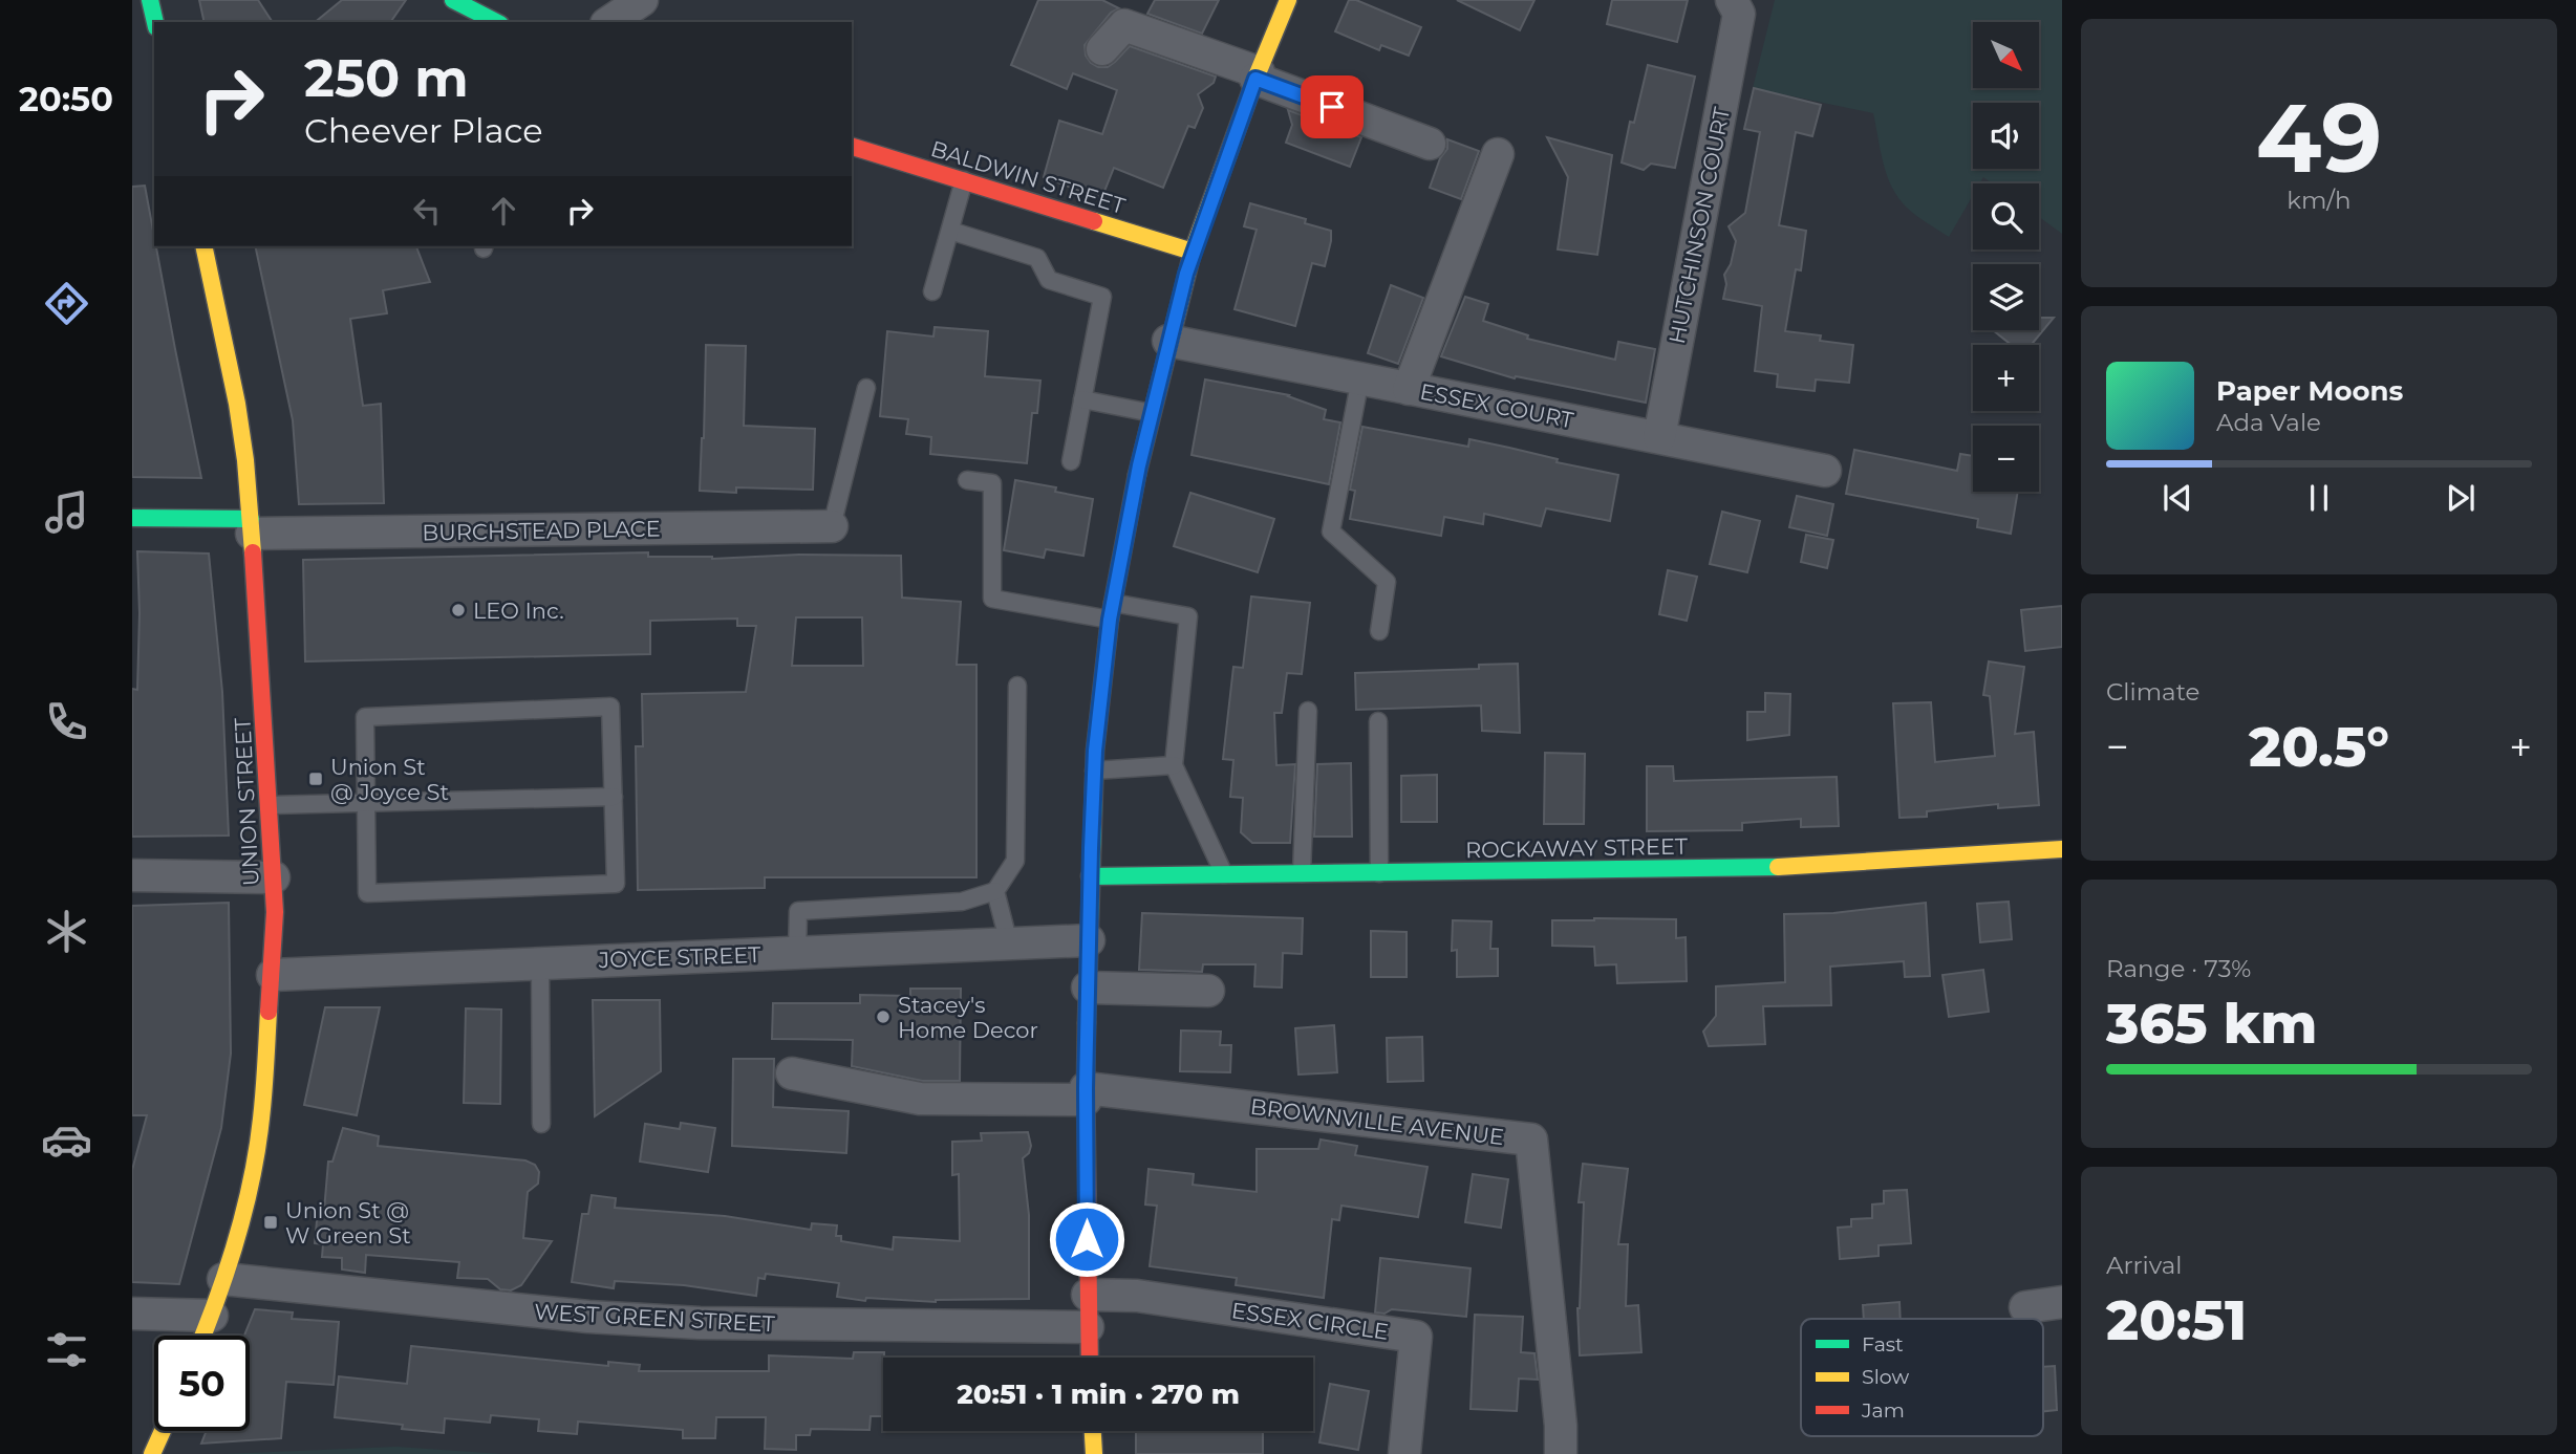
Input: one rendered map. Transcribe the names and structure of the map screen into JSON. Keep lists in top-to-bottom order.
{
  "streets": {
    "main road": ["BALDWIN STREET", "UNION STREET", "ROCKAWAY STREET"],
    "street": [
      "HUTCHINSON COURT",
      "ESSEX COURT",
      "BURCHSTEAD PLACE",
      "JOYCE STREET",
      "BROWNVILLE AVENUE",
      "WEST GREEN STREET",
      "ESSEX CIRCLE"
    ]
  },
  "crossings": [
    ["HUTCHINSON COURT", "ESSEX COURT"],
    ["BURCHSTEAD PLACE", "UNION STREET"],
    ["UNION STREET", "JOYCE STREET"],
    ["UNION STREET", "WEST GREEN STREET"]
  ],
  "places": {
    "other": ["LEO Inc.", "Stacey's Home Decor"],
    "transit": ["Union St @ Joyce St", "Union St @ W Green St"]
  },
  "legend": ["Fast", "Slow", "Jam"],
  "north": "bottom right",
  "page": {
    "tabs": "20:50",
    "tile": [
      ["49", "km/h"],
      "Climate",
      ["Range · 73%", "365 km"],
      ["Arrival", "20:51"]
    ],
    "map_buttons": ["+", "−"],
    "turn": ["250 m", "Cheever Place"],
    "song": ["Paper Moons", "Ada Vale"],
    "heat": ["−", "20.5°", "+"],
    "limit": "50",
    "trip": "20:51 · 1 min · 270 m"
  }
}
